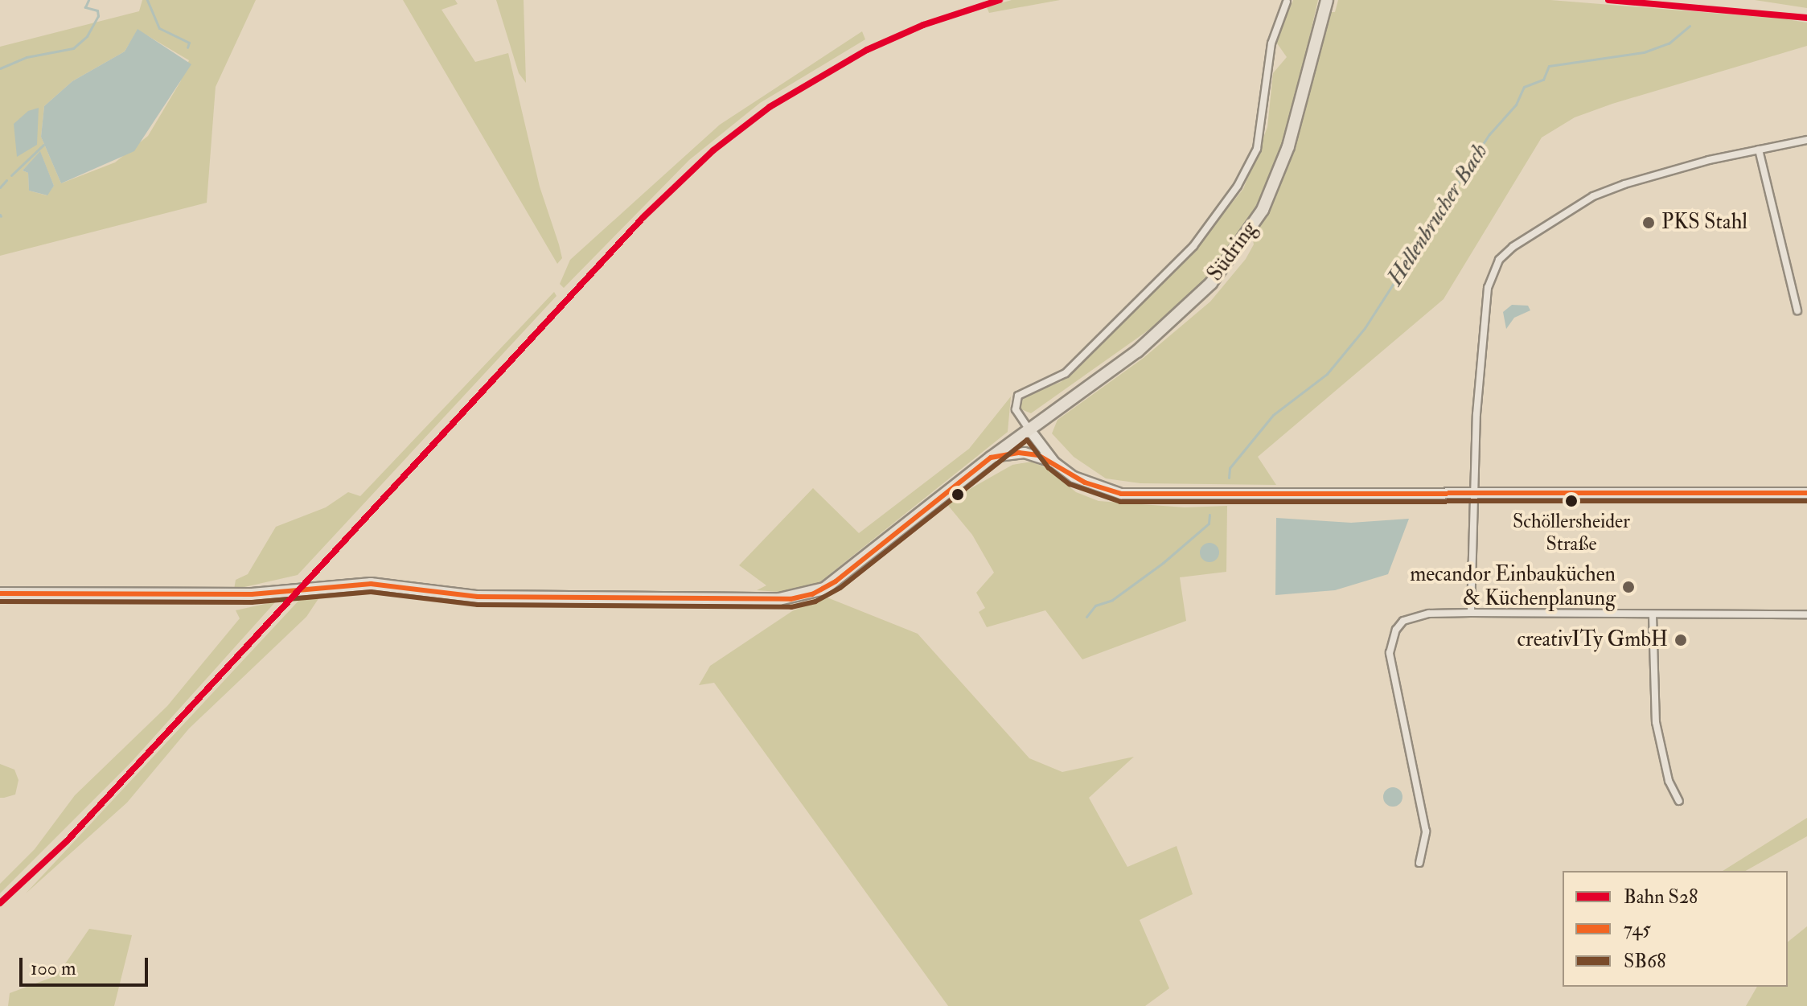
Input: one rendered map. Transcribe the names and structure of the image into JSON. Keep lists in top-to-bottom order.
{
  "streets": {
    "main road": ["Südring"]
  },
  "water": ["Hellenbrucher Bach"],
  "places": [
    "PKS Stahl",
    "Schöllersheider Straße",
    "mecandor Einbauküchen & Küchenplanung",
    "creativITy GmbH"
  ],
  "lines": ["rail line S28", "transit line SB68", "transit line 745"],
  "legend": ["Bahn S28", "745", "SB68"],
  "scale_bar": "100 m"
}
